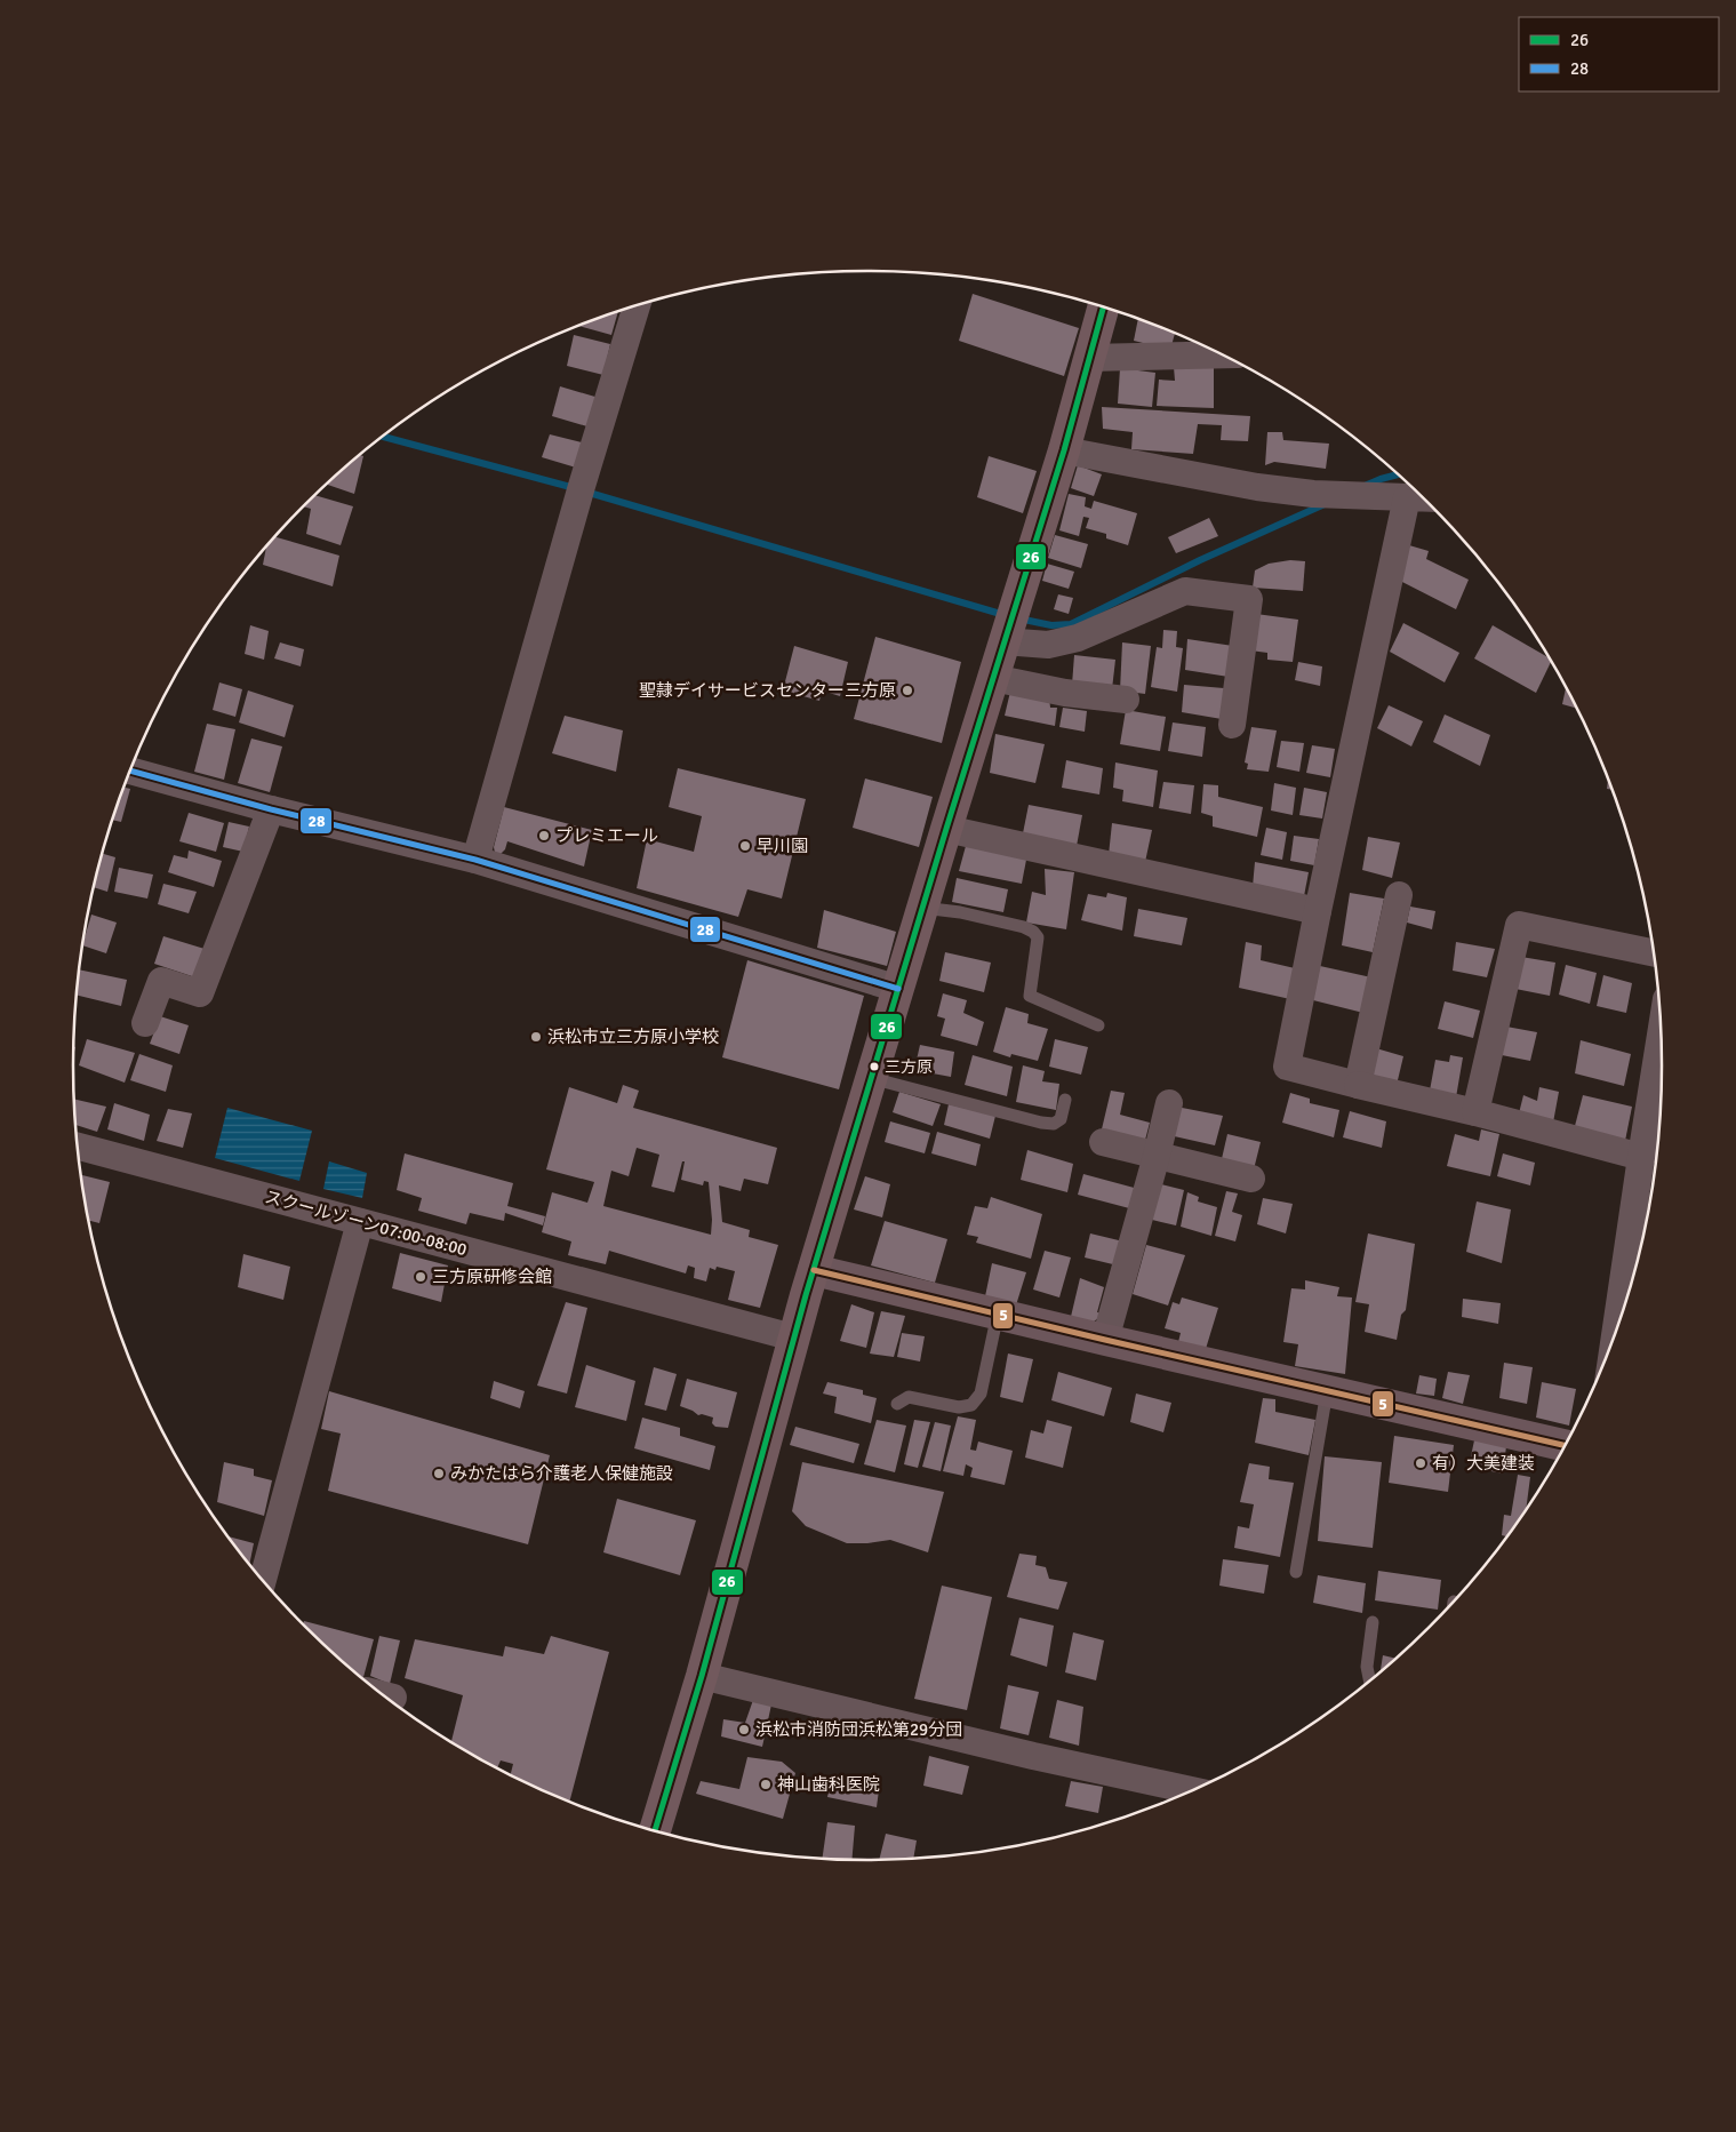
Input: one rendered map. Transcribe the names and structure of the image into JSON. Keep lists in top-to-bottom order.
{
  "streets": {
    "street": ["スクールゾーン07:00-08:00"]
  },
  "places": [
    "聖隷デイサービスセンター三方原",
    "プレミエール",
    "早川園",
    "浜松市立三方原小学校",
    "三方原",
    "三方原研修会館",
    "有）大美建装",
    "みかたはら介護老人保健施設",
    "浜松市消防団浜松第29分団",
    "神山歯科医院"
  ],
  "lines": ["transit line 26", "transit line 28", "transit line 5"],
  "legend": ["26", "28"]
}
